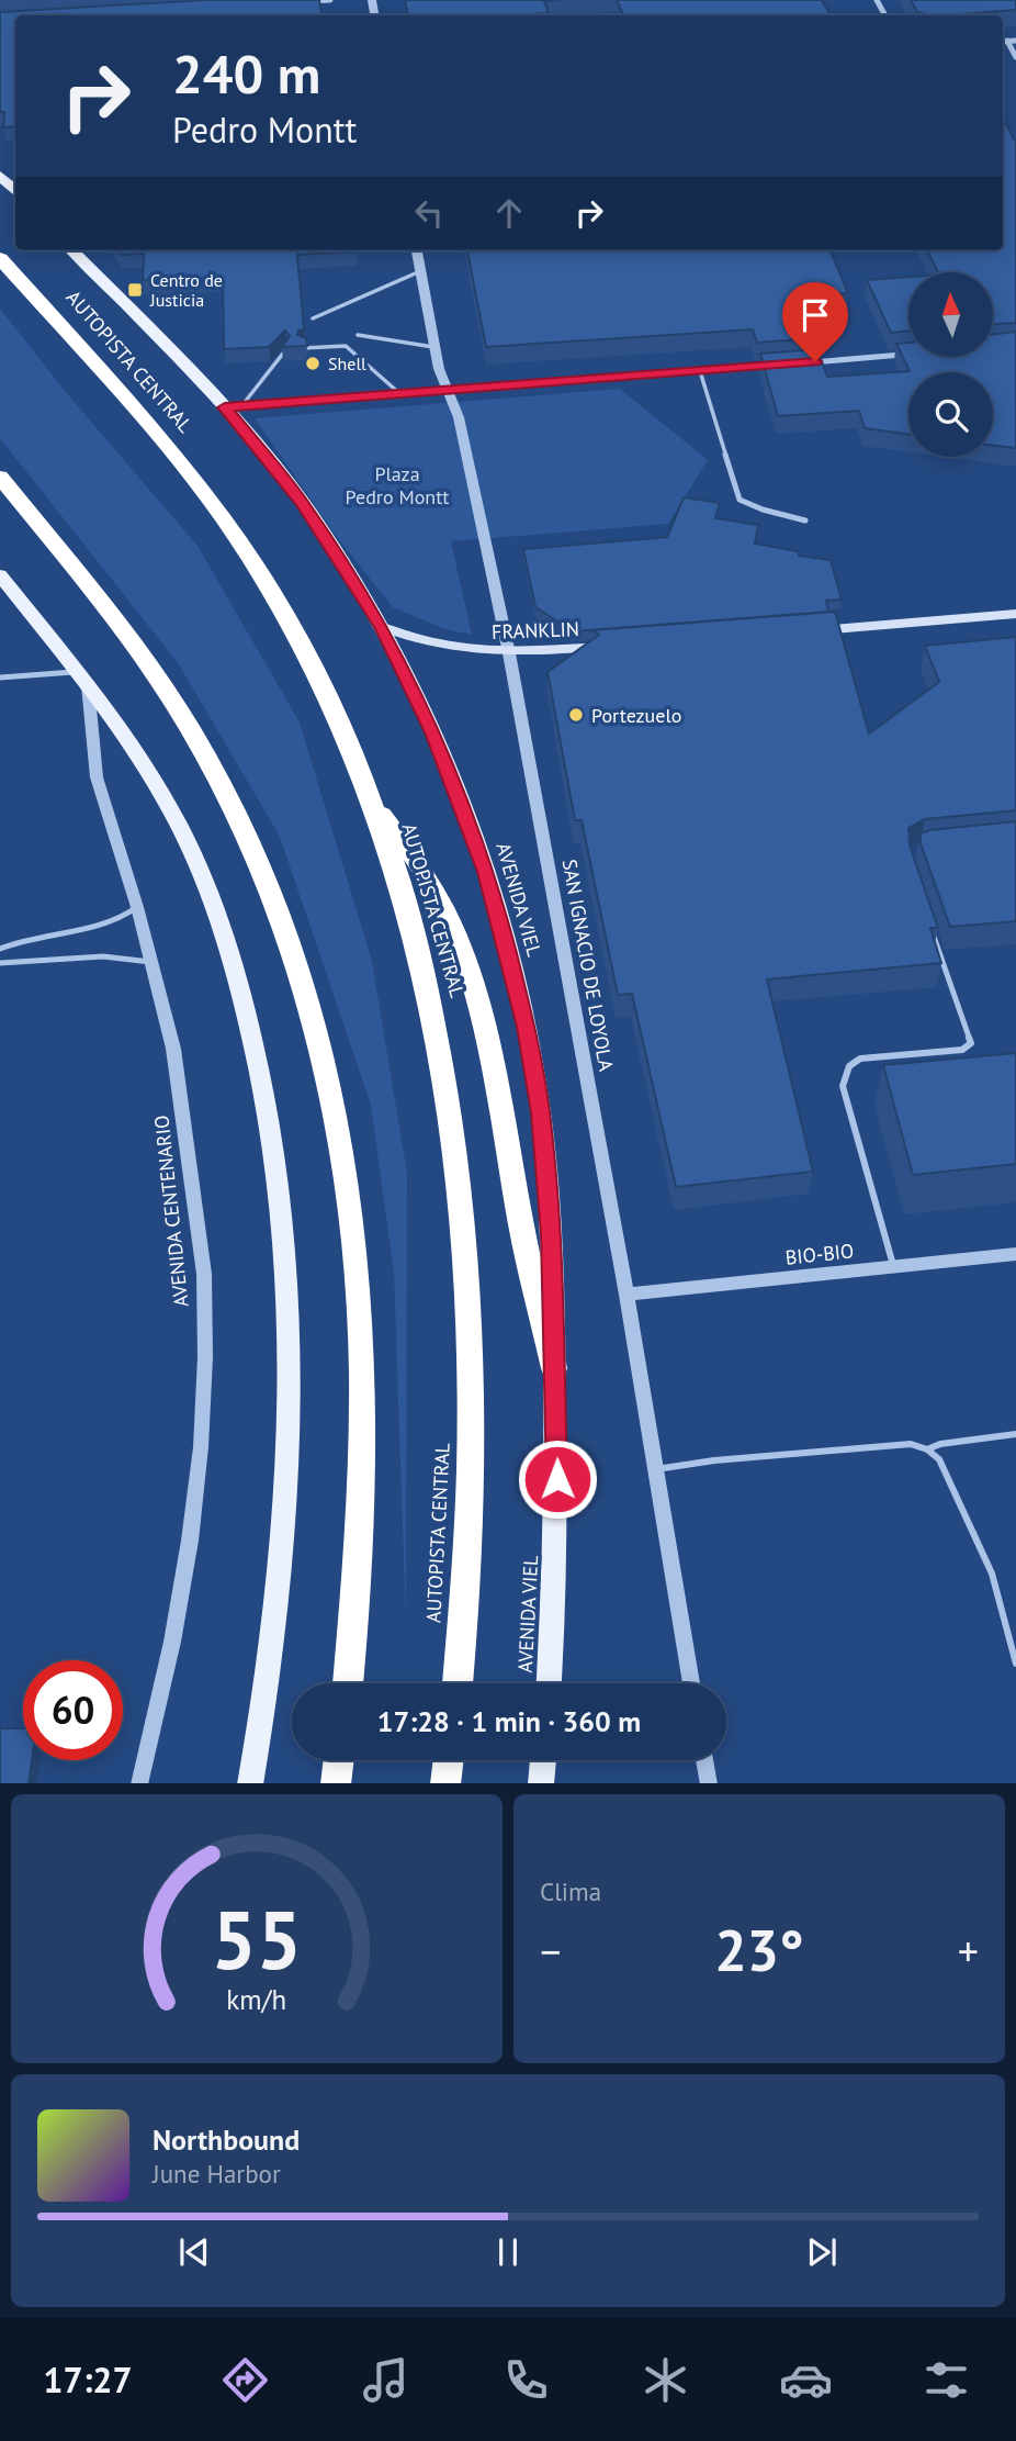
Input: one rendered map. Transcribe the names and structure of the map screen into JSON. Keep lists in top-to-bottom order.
{
  "streets": {
    "highway": ["AUTOPISTA CENTRAL"],
    "main road": ["FRANKLIN", "AVENIDA VIEL"],
    "street": ["SAN IGNACIO DE LOYOLA", "AVENIDA CENTENARIO", "BIO-BIO"]
  },
  "crossings": [
    ["FRANKLIN", "AVENIDA VIEL"],
    ["FRANKLIN", "SAN IGNACIO DE LOYOLA"],
    ["SAN IGNACIO DE LOYOLA", "BIO-BIO"]
  ],
  "parks": ["Plaza Pedro Montt"],
  "places": {
    "transit": ["Centro de Justicia"],
    "other": ["Shell", "Portezuelo"]
  },
  "north": "top",
  "page": {
    "turn": ["240 m", "Pedro Montt"],
    "limit": "60",
    "trip": "17:28 · 1 min · 360 m",
    "tile": "Clima",
    "heat": ["−", "23°", "+"],
    "song": ["Northbound", "June Harbor"],
    "tabs": "17:27",
    "gauge": ["55", "km/h"]
  }
}
